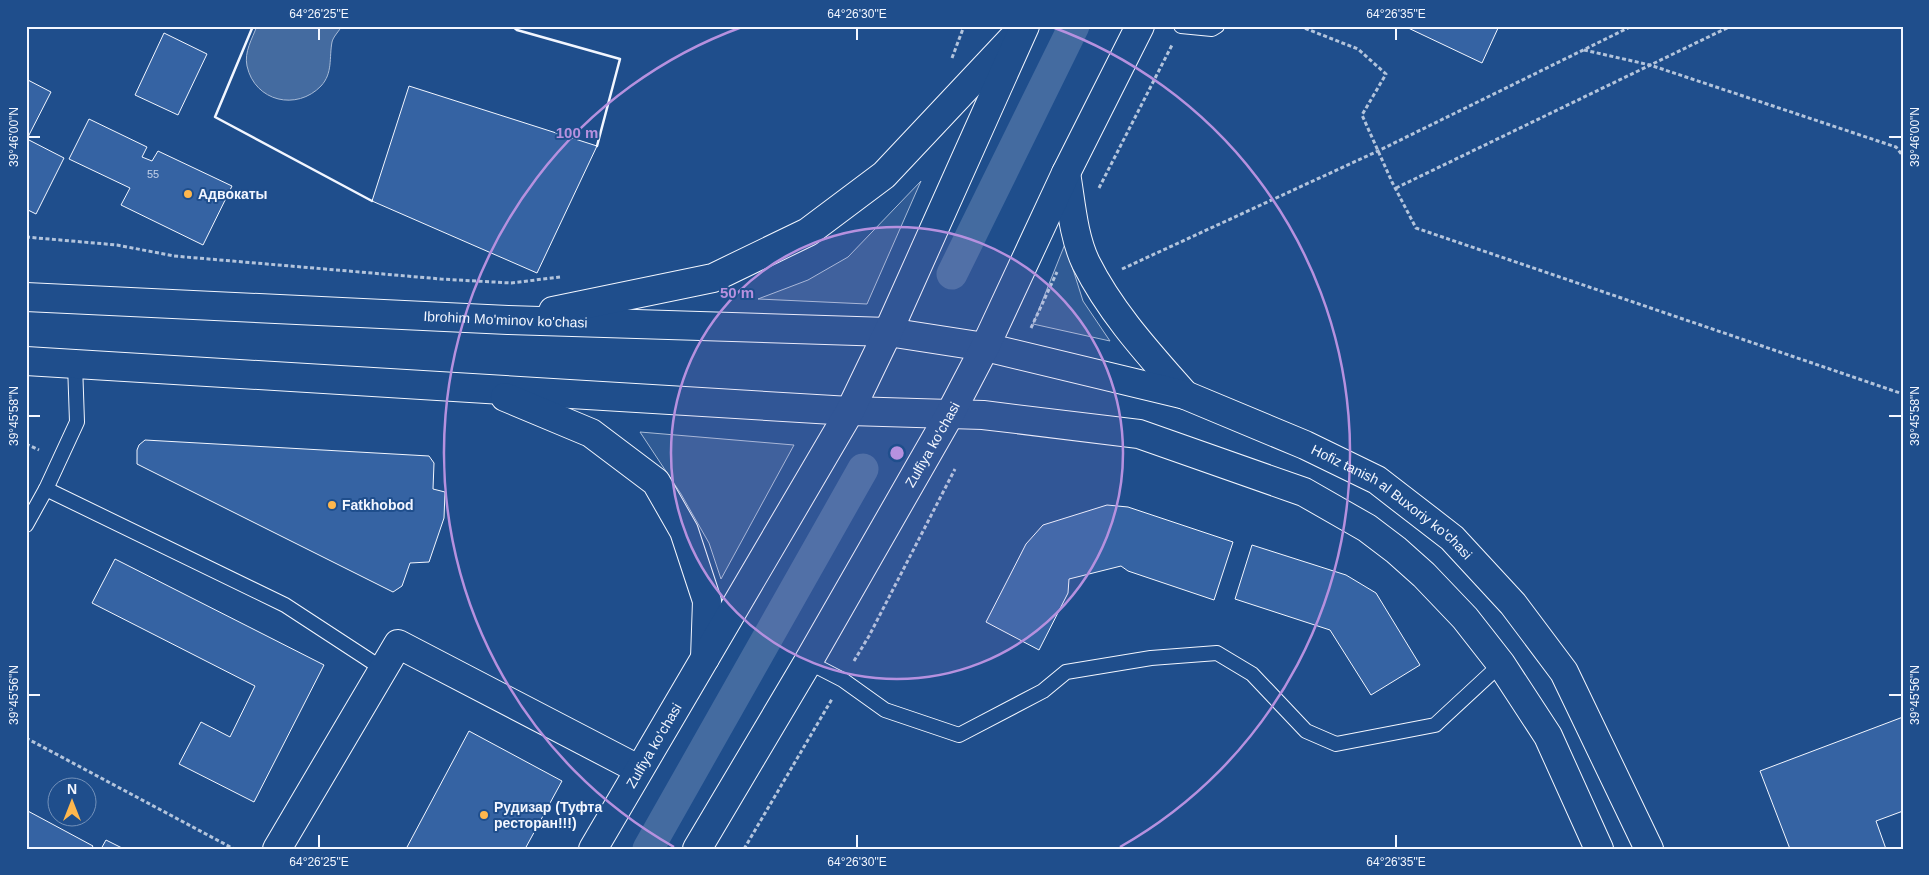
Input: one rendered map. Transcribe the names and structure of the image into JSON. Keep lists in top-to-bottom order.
{
  "streets": {
    "main road": ["Ibrohim Mo'minov ko'chasi", "Zulfiya ko'chasi", "Hofiz tanish al Buxoriy ko'chasi"]
  },
  "crossings": [
    ["Ibrohim Mo'minov ko'chasi", "Zulfiya ko'chasi"],
    ["Ibrohim Mo'minov ko'chasi", "Hofiz tanish al Buxoriy ko'chasi"],
    ["Zulfiya ko'chasi", "Hofiz tanish al Buxoriy ko'chasi"]
  ],
  "places": ["Адвокаты", "Fatkhobod", "Рудизар (Туфта ресторан!!!)"],
  "house_numbers": ["55"],
  "north": "top",
  "coordinates": [
    "64°26'25\"E",
    "64°26'30\"E",
    "64°26'35\"E",
    "39°46'00\"N",
    "39°45'58\"N",
    "39°45'56\"N"
  ],
  "rings": ["100 m", "50 m"]
}
